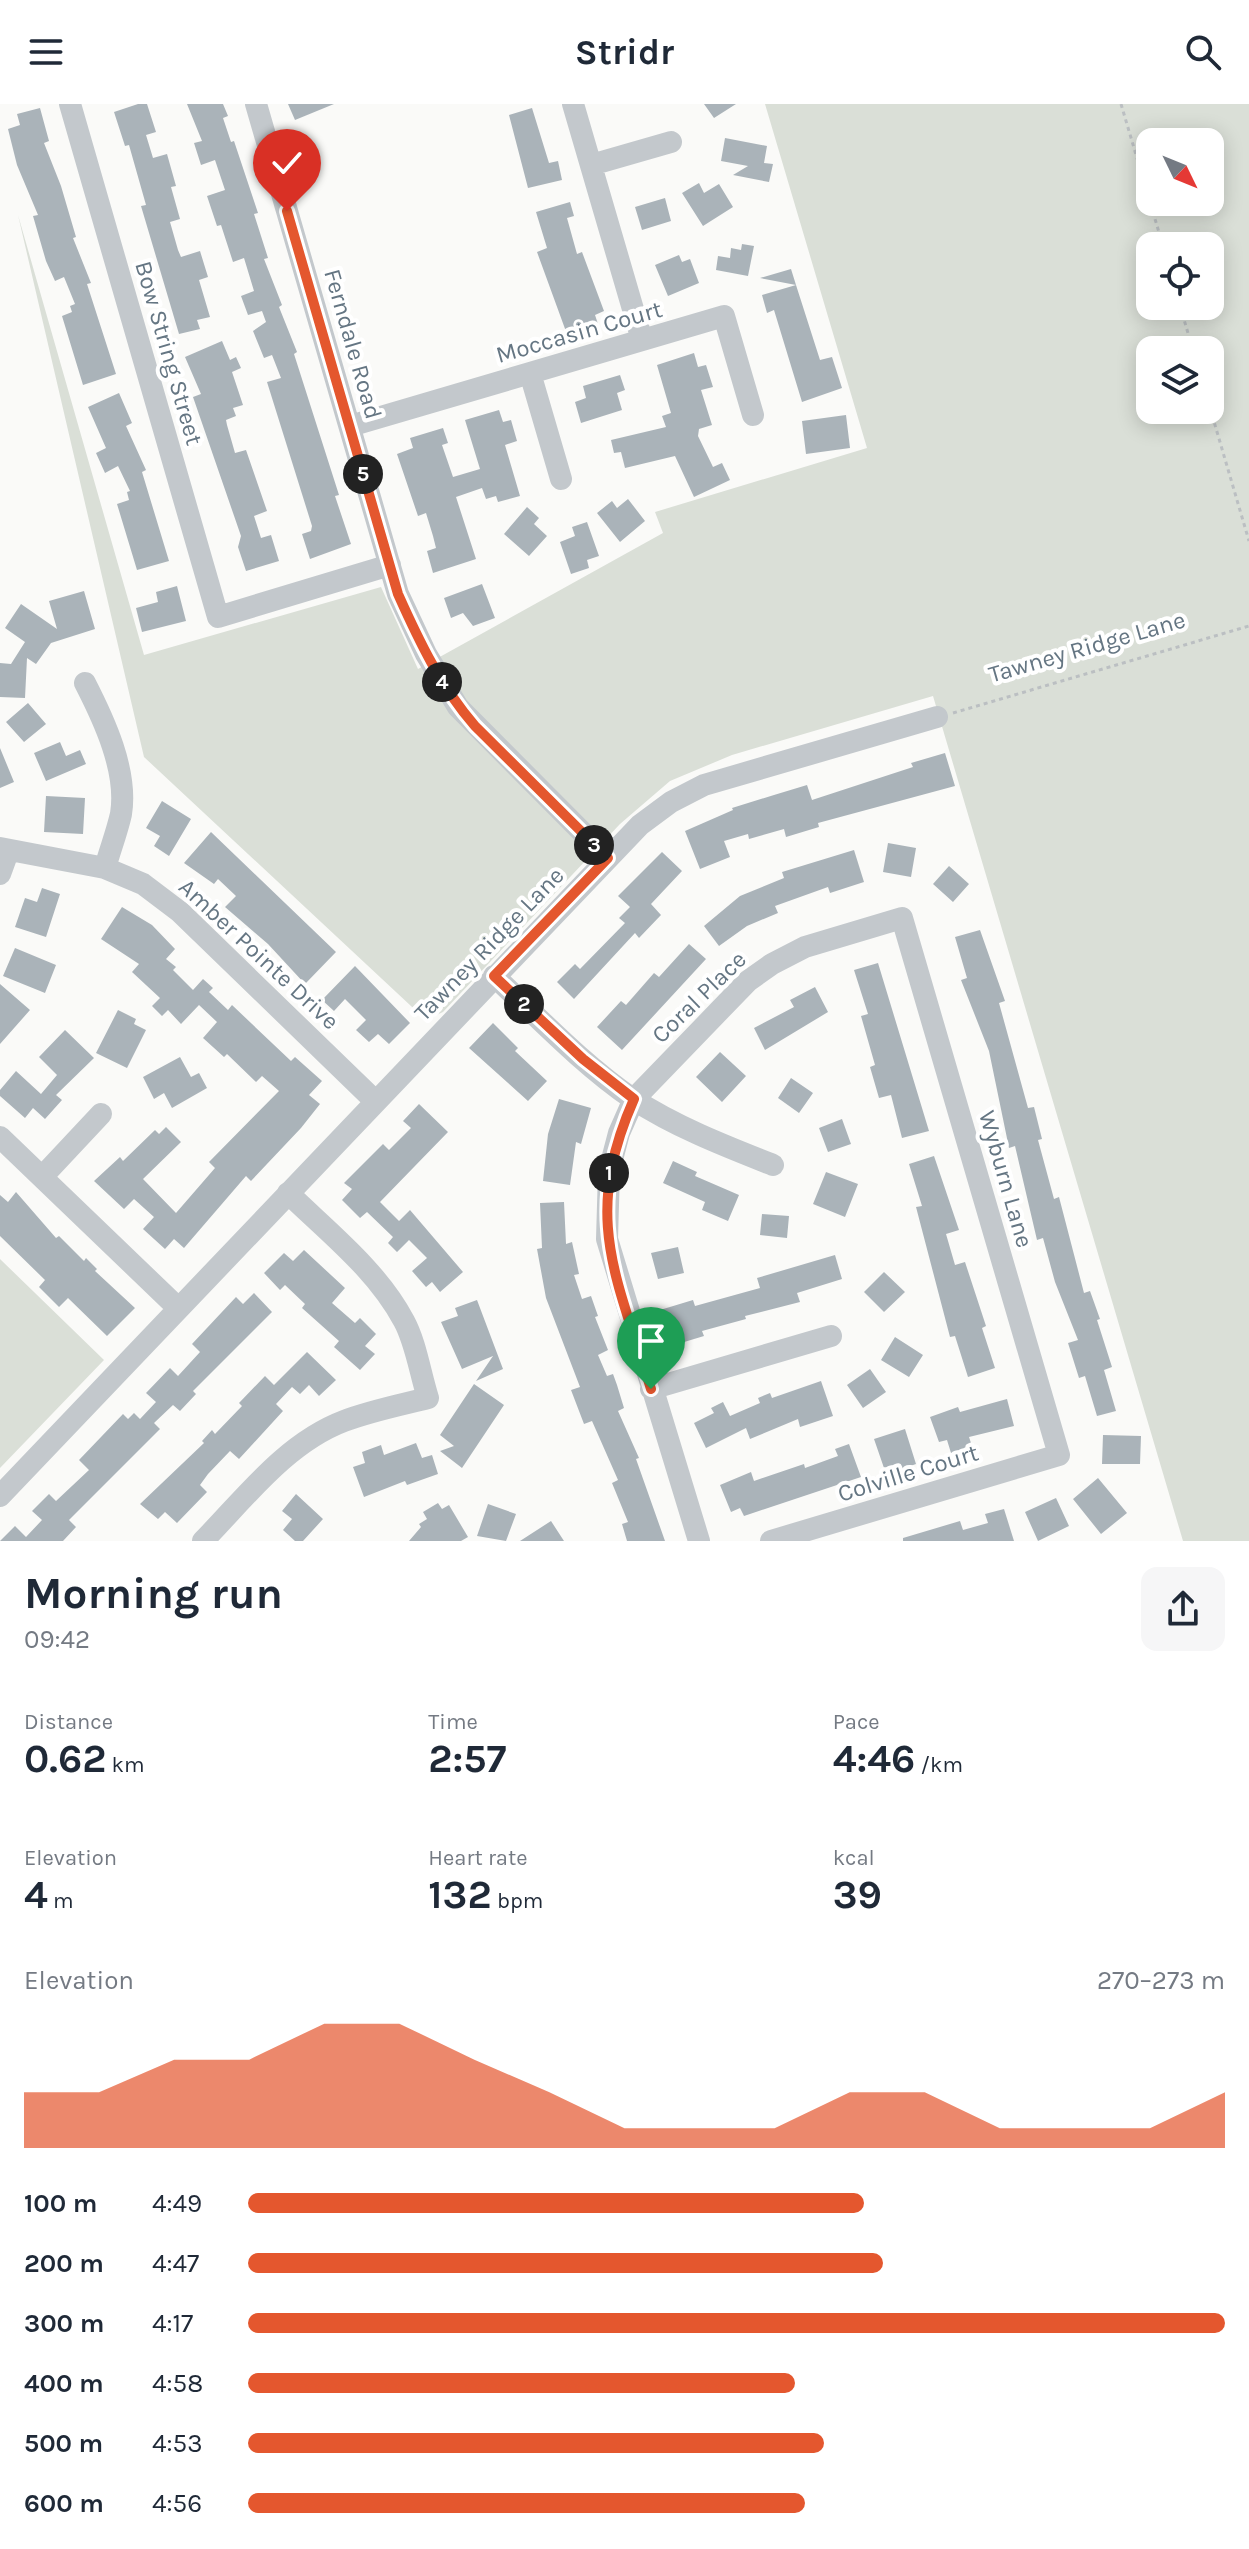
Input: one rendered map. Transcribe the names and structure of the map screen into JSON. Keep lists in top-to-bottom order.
{
  "streets": {
    "street": [
      "Moccasin Court",
      "Ferndale Road",
      "Bow String Street",
      "Tawney Ridge Lane",
      "Amber Pointe Drive",
      "Coral Place",
      "Wyburn Lane",
      "Colville Court"
    ]
  },
  "crossings": [
    ["Moccasin Court", "Ferndale Road"],
    ["Ferndale Road", "Bow String Street"],
    ["Ferndale Road", "Tawney Ridge Lane"],
    ["Tawney Ridge Lane", "Amber Pointe Drive"],
    ["Coral Place", "Wyburn Lane"],
    ["Wyburn Lane", "Colville Court"]
  ],
  "north": "bottom right",
  "page": {
    "header": "Stridr",
    "pins": [
      "5",
      "4",
      "3",
      "2",
      "1"
    ],
    "heading": ["Morning run", "09:42"],
    "stats": [
      ["Distance", "0.62 km"],
      ["Time", "2:57"],
      ["Pace", "4:46 /km"],
      ["Elevation", "4 m"],
      ["Heart rate", "132 bpm"],
      ["kcal", "39"]
    ],
    "chart": ["Elevation", "270–273 m"],
    "list": [
      {
        "name": "100 m",
        "note": "4:49"
      },
      {
        "name": "200 m",
        "note": "4:47"
      },
      {
        "name": "300 m",
        "note": "4:17"
      },
      {
        "name": "400 m",
        "note": "4:58"
      },
      {
        "name": "500 m",
        "note": "4:53"
      },
      {
        "name": "600 m",
        "note": "4:56"
      }
    ]
  }
}
